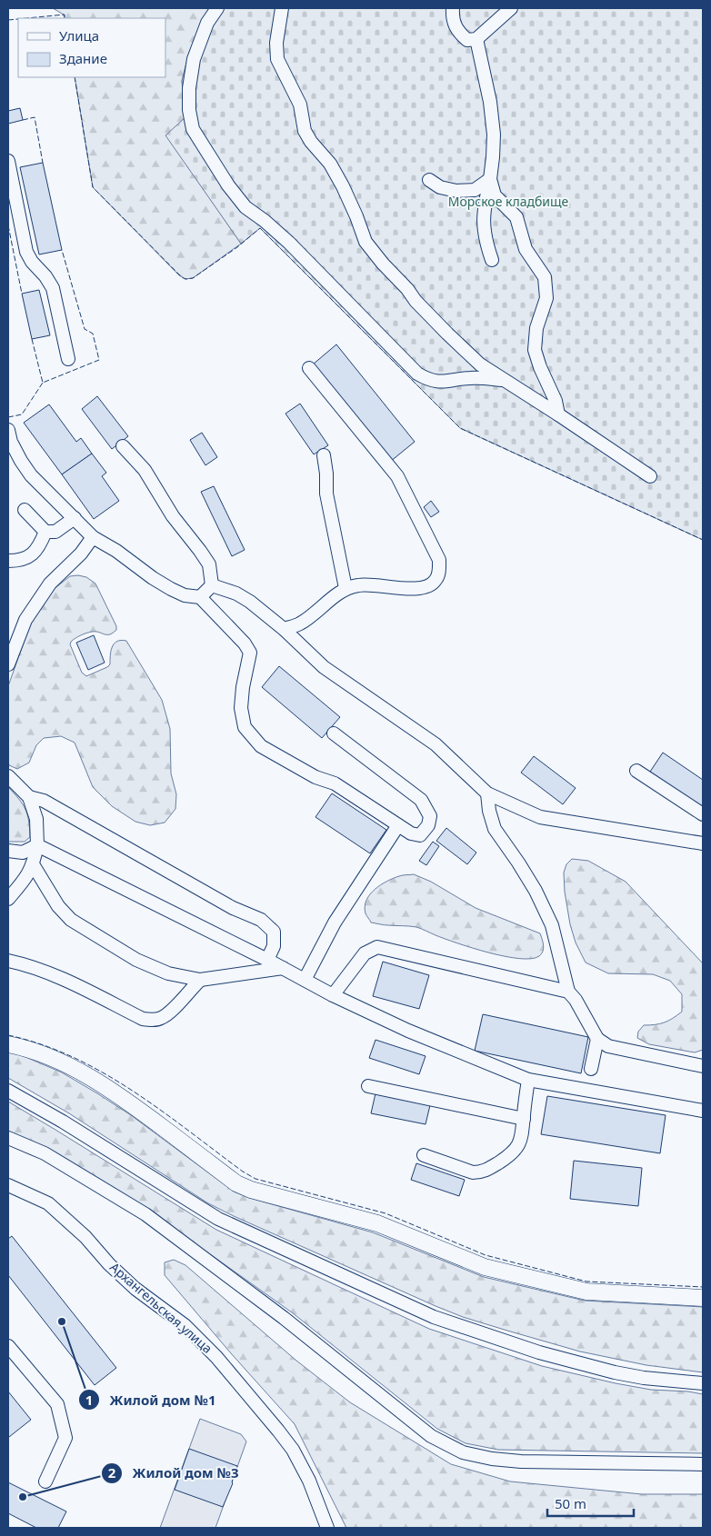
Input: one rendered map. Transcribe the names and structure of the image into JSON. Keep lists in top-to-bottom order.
{
  "streets": {
    "street": ["Архангельская улица"]
  },
  "parks": ["Морское кладбище"],
  "places": ["Жилой дом №1", "Жилой дом №3"],
  "legend": ["Улица", "Здание"],
  "scale_bar": "50 m"
}
